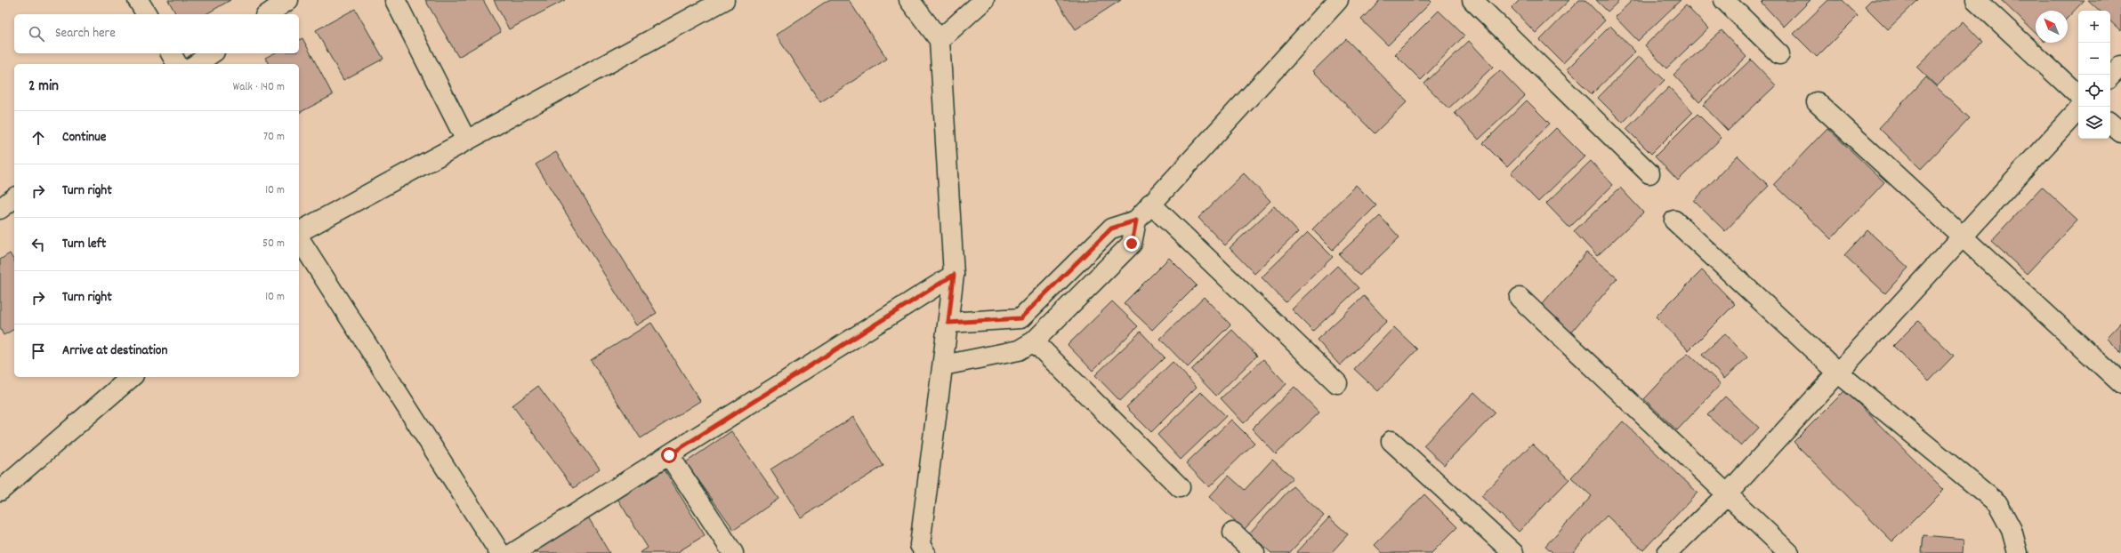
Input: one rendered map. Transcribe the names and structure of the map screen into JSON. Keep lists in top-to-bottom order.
{
  "north": "top left",
  "page": {
    "map_buttons": ["+", "−"],
    "search": "Search here",
    "heading": ["2 min", "Walk · 140 m"],
    "list": [
      ["Continue", "70 m"],
      ["Turn right", "10 m"],
      ["Turn left", "50 m"],
      ["Turn right", "10 m"],
      "Arrive at destination"
    ]
  }
}
